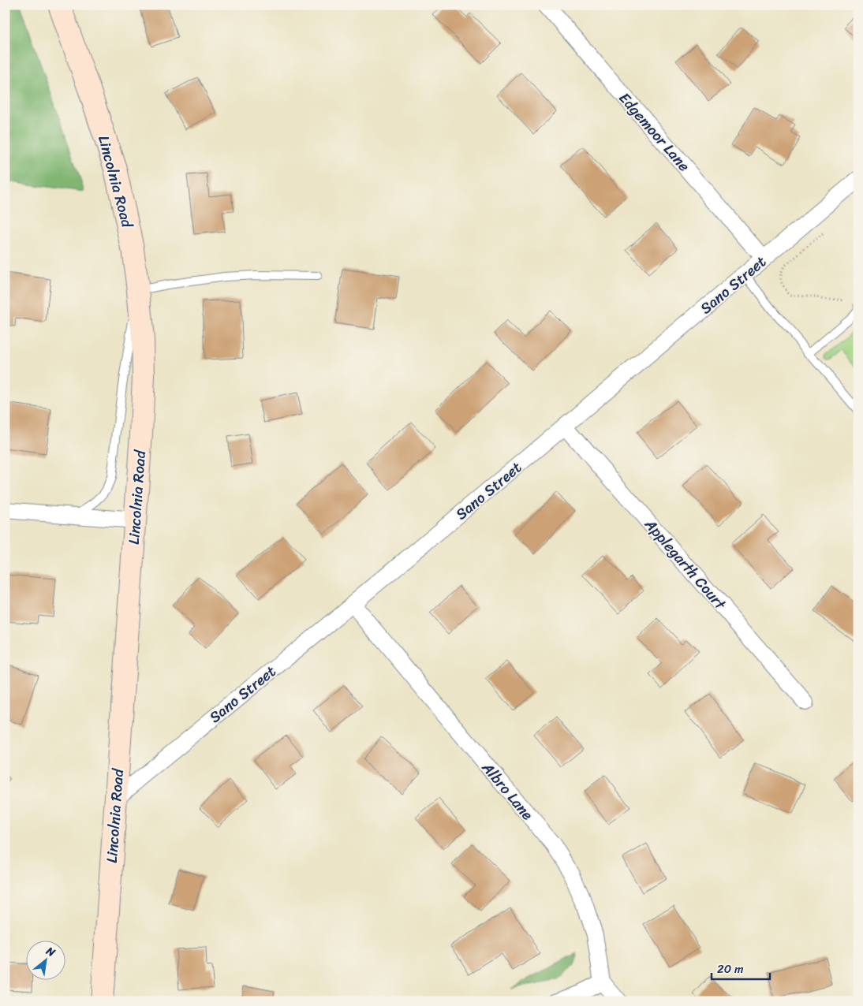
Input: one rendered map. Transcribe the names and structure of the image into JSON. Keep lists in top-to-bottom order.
{
  "streets": {
    "main road": ["Lincolnia Road"],
    "street": [
      "Edgemoor Lane",
      "Sano Street",
      "Applegarth Court",
      "Albro Lane"
    ]
  },
  "crossings": [
    ["Edgemoor Lane", "Sano Street"],
    ["Lincolnia Road", "Sano Street"],
    ["Sano Street", "Applegarth Court"],
    ["Sano Street", "Albro Lane"]
  ],
  "scale_bar": "20 m",
  "north": "top right"
}
